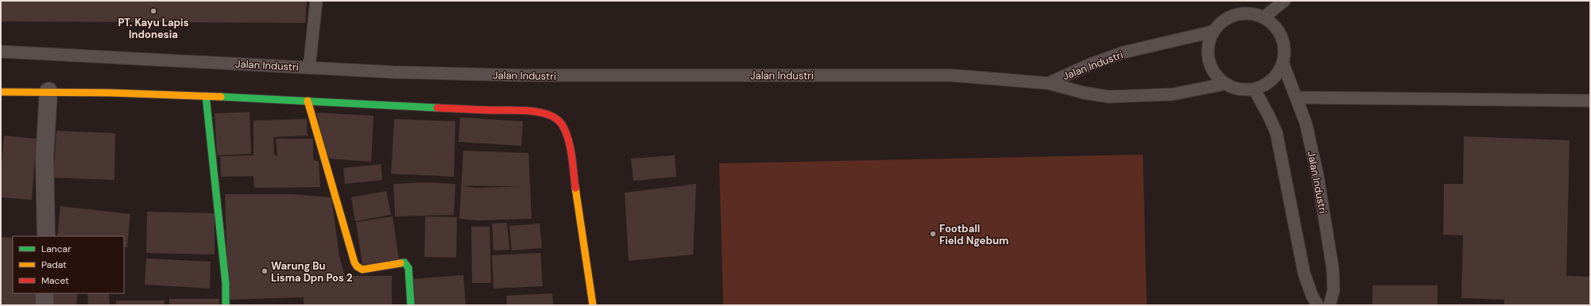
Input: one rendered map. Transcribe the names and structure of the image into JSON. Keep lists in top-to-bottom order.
{
  "streets": {
    "lane": ["Jalan Industri"]
  },
  "places": ["PT. Kayu Lapis Indonesia", "Football Field Ngebum", "Warung Bu Lisma Dpn Pos 2"],
  "legend": ["Lancar", "Padat", "Macet"]
}
